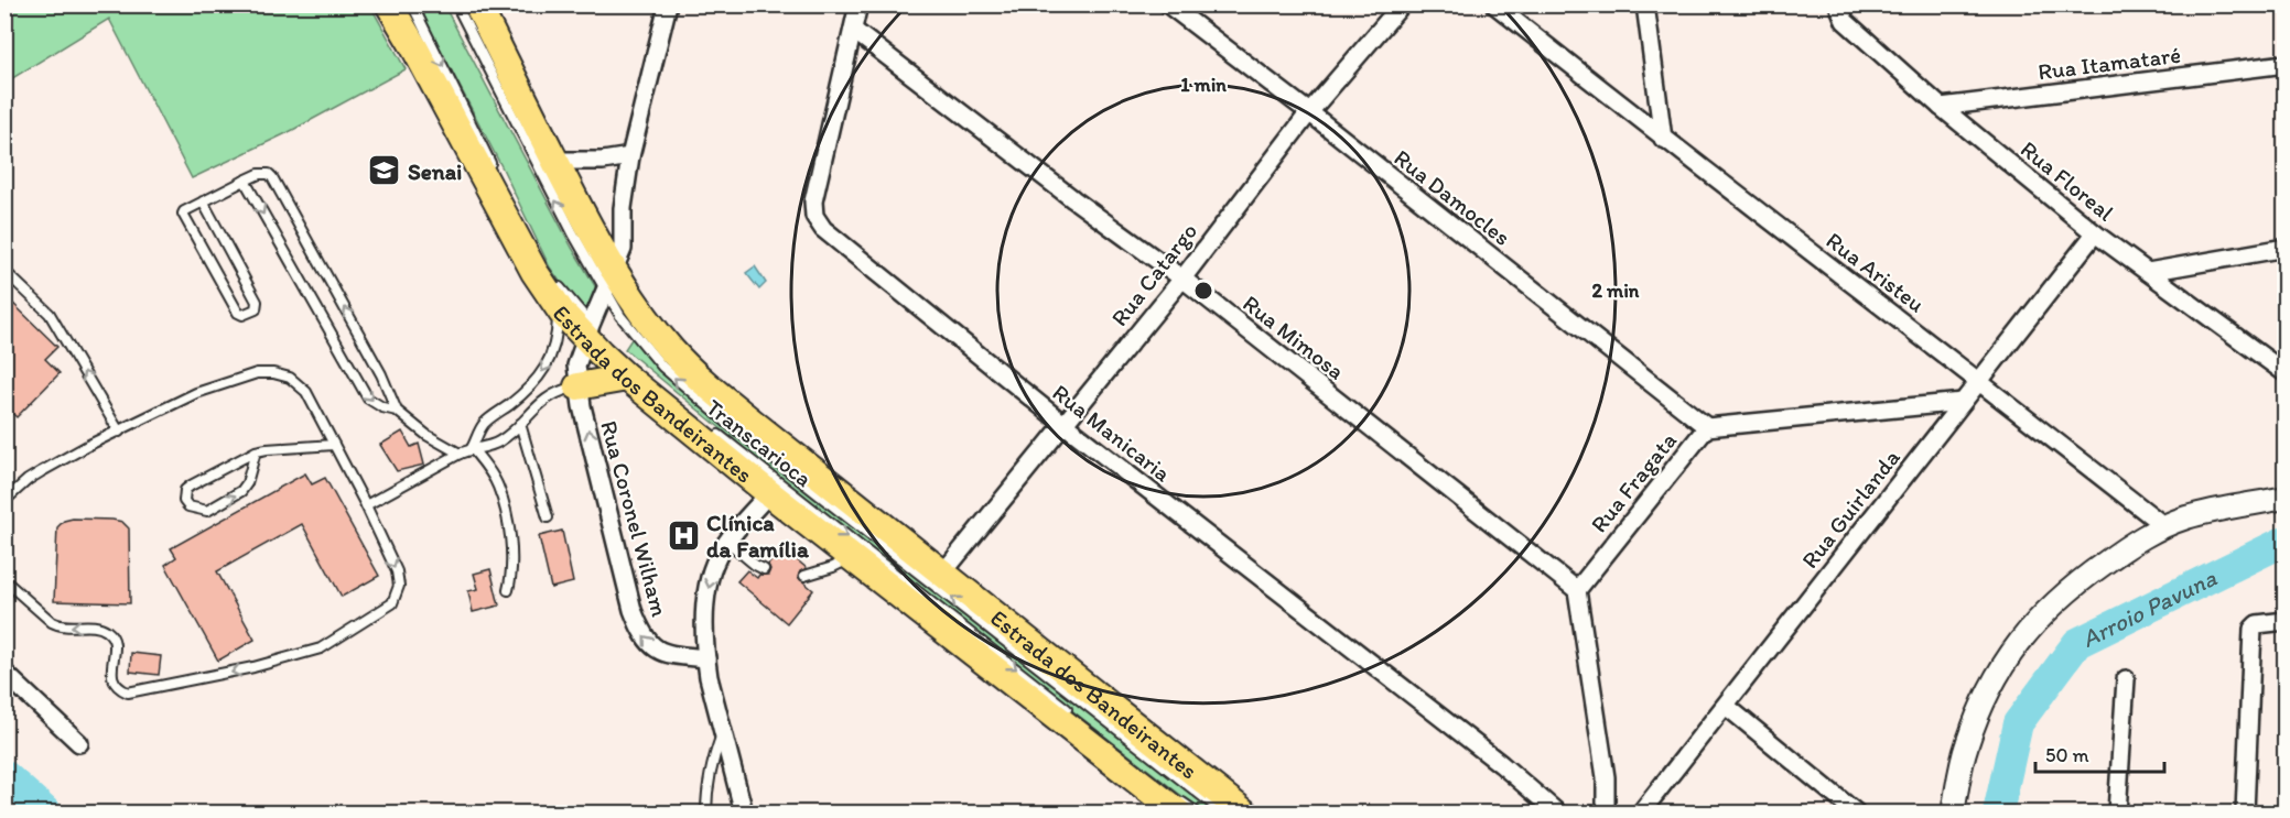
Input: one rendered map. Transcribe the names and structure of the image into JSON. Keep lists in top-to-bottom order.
{
  "streets": {
    "main road": ["Estrada dos Bandeirantes"],
    "street": [
      "Rua Itamataré",
      "Rua Floreal",
      "Rua Damocles",
      "Rua Aristeu",
      "Rua Catargo",
      "Rua Mimosa",
      "Rua Manicaria",
      "Rua Fragata",
      "Rua Guirlanda",
      "Rua Coronel Wilham"
    ],
    "lane": ["Transcarioca"]
  },
  "crossings": [
    ["Rua Itamataré", "Rua Floreal"],
    ["Rua Floreal", "Rua Guirlanda"],
    ["Rua Damocles", "Rua Catargo"],
    ["Rua Damocles", "Rua Fragata"],
    ["Rua Aristeu", "Rua Guirlanda"],
    ["Rua Catargo", "Rua Mimosa"],
    ["Rua Catargo", "Estrada dos Bandeirantes"],
    ["Rua Catargo", "Rua Manicaria"],
    ["Rua Mimosa", "Rua Manicaria"],
    ["Rua Mimosa", "Rua Fragata"],
    ["Estrada dos Bandeirantes", "Transcarioca"],
    ["Estrada dos Bandeirantes", "Rua Coronel Wilham"],
    ["Transcarioca", "Rua Coronel Wilham"],
    ["Rua Fragata", "Rua Guirlanda"]
  ],
  "water": ["Arroio Pavuna"],
  "places": {
    "school or university": ["Senai"],
    "hospital": ["Clínica da Família"]
  },
  "scale_bar": "50 m",
  "rings": ["1 min", "2 min"]
}
